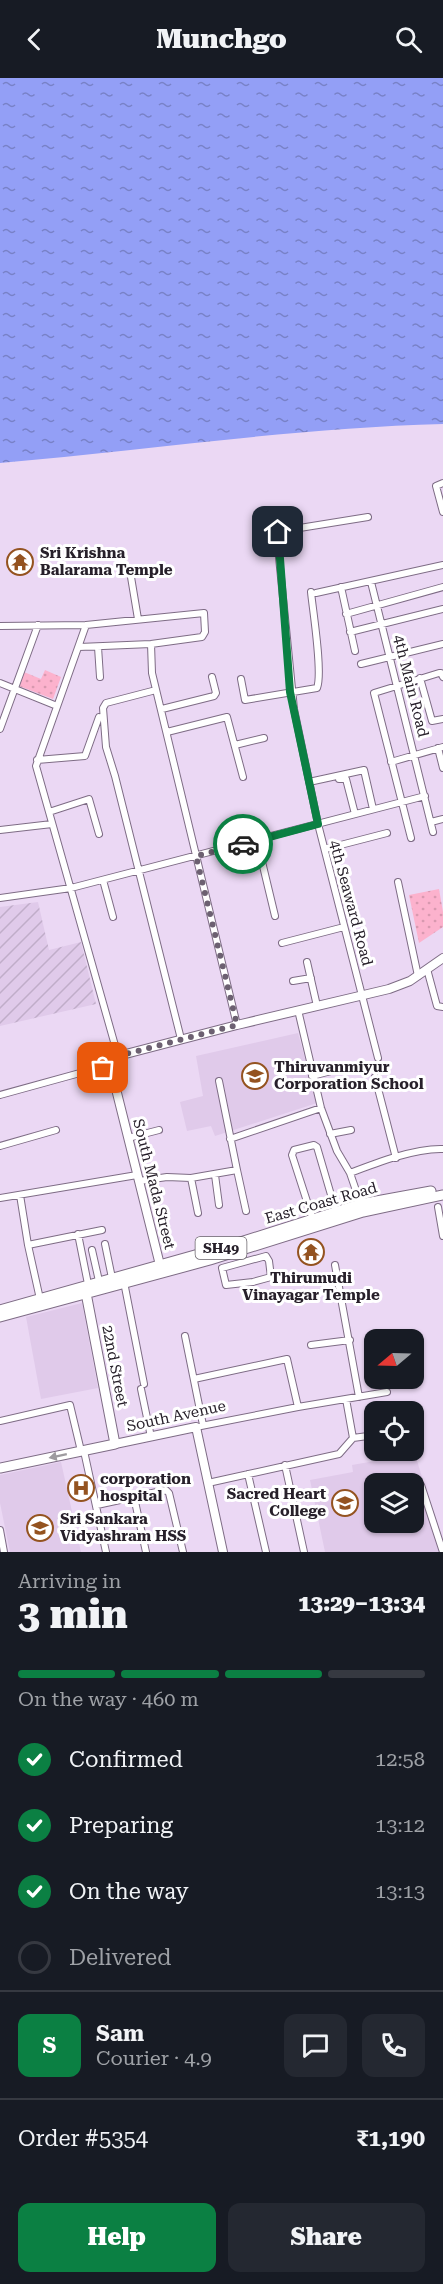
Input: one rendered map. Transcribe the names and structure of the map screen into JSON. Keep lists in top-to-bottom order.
{
  "streets": {
    "main road": [
      "East Coast Road",
      "SH49",
      "22nd Street",
      "South Avenue"
    ],
    "street": ["4th Main Road", "4th Seaward Road", "South Mada Street"]
  },
  "crossings": [
    ["South Mada Street", "East Coast Road"],
    ["East Coast Road", "SH49"],
    ["East Coast Road", "22nd Street"],
    ["22nd Street", "South Avenue"]
  ],
  "places": {
    "temple": ["Sri Krishna Balarama Temple", "Thirumudi Vinayagar Temple"],
    "school or university": ["Thiruvanmiyur Corporation School", "Sacred Heart College", "Sri Sankara Vidyashram HSS"],
    "hospital": ["corporation hospital"]
  },
  "north": "left",
  "page": {
    "header": "Munchgo",
    "heading": ["3 min", "Arriving in", "13:29–13:34"],
    "panel": [
      "Sam",
      "Courier · 4.9",
      "Order #5354",
      "₹1,190"
    ],
    "bar": "On the way · 460 m",
    "list": [
      ["Confirmed", "12:58"],
      ["Preparing", "13:12"],
      ["On the way", "13:13"],
      "Delivered"
    ],
    "round": "S",
    "buttons": ["Help", "Share"]
  }
}
